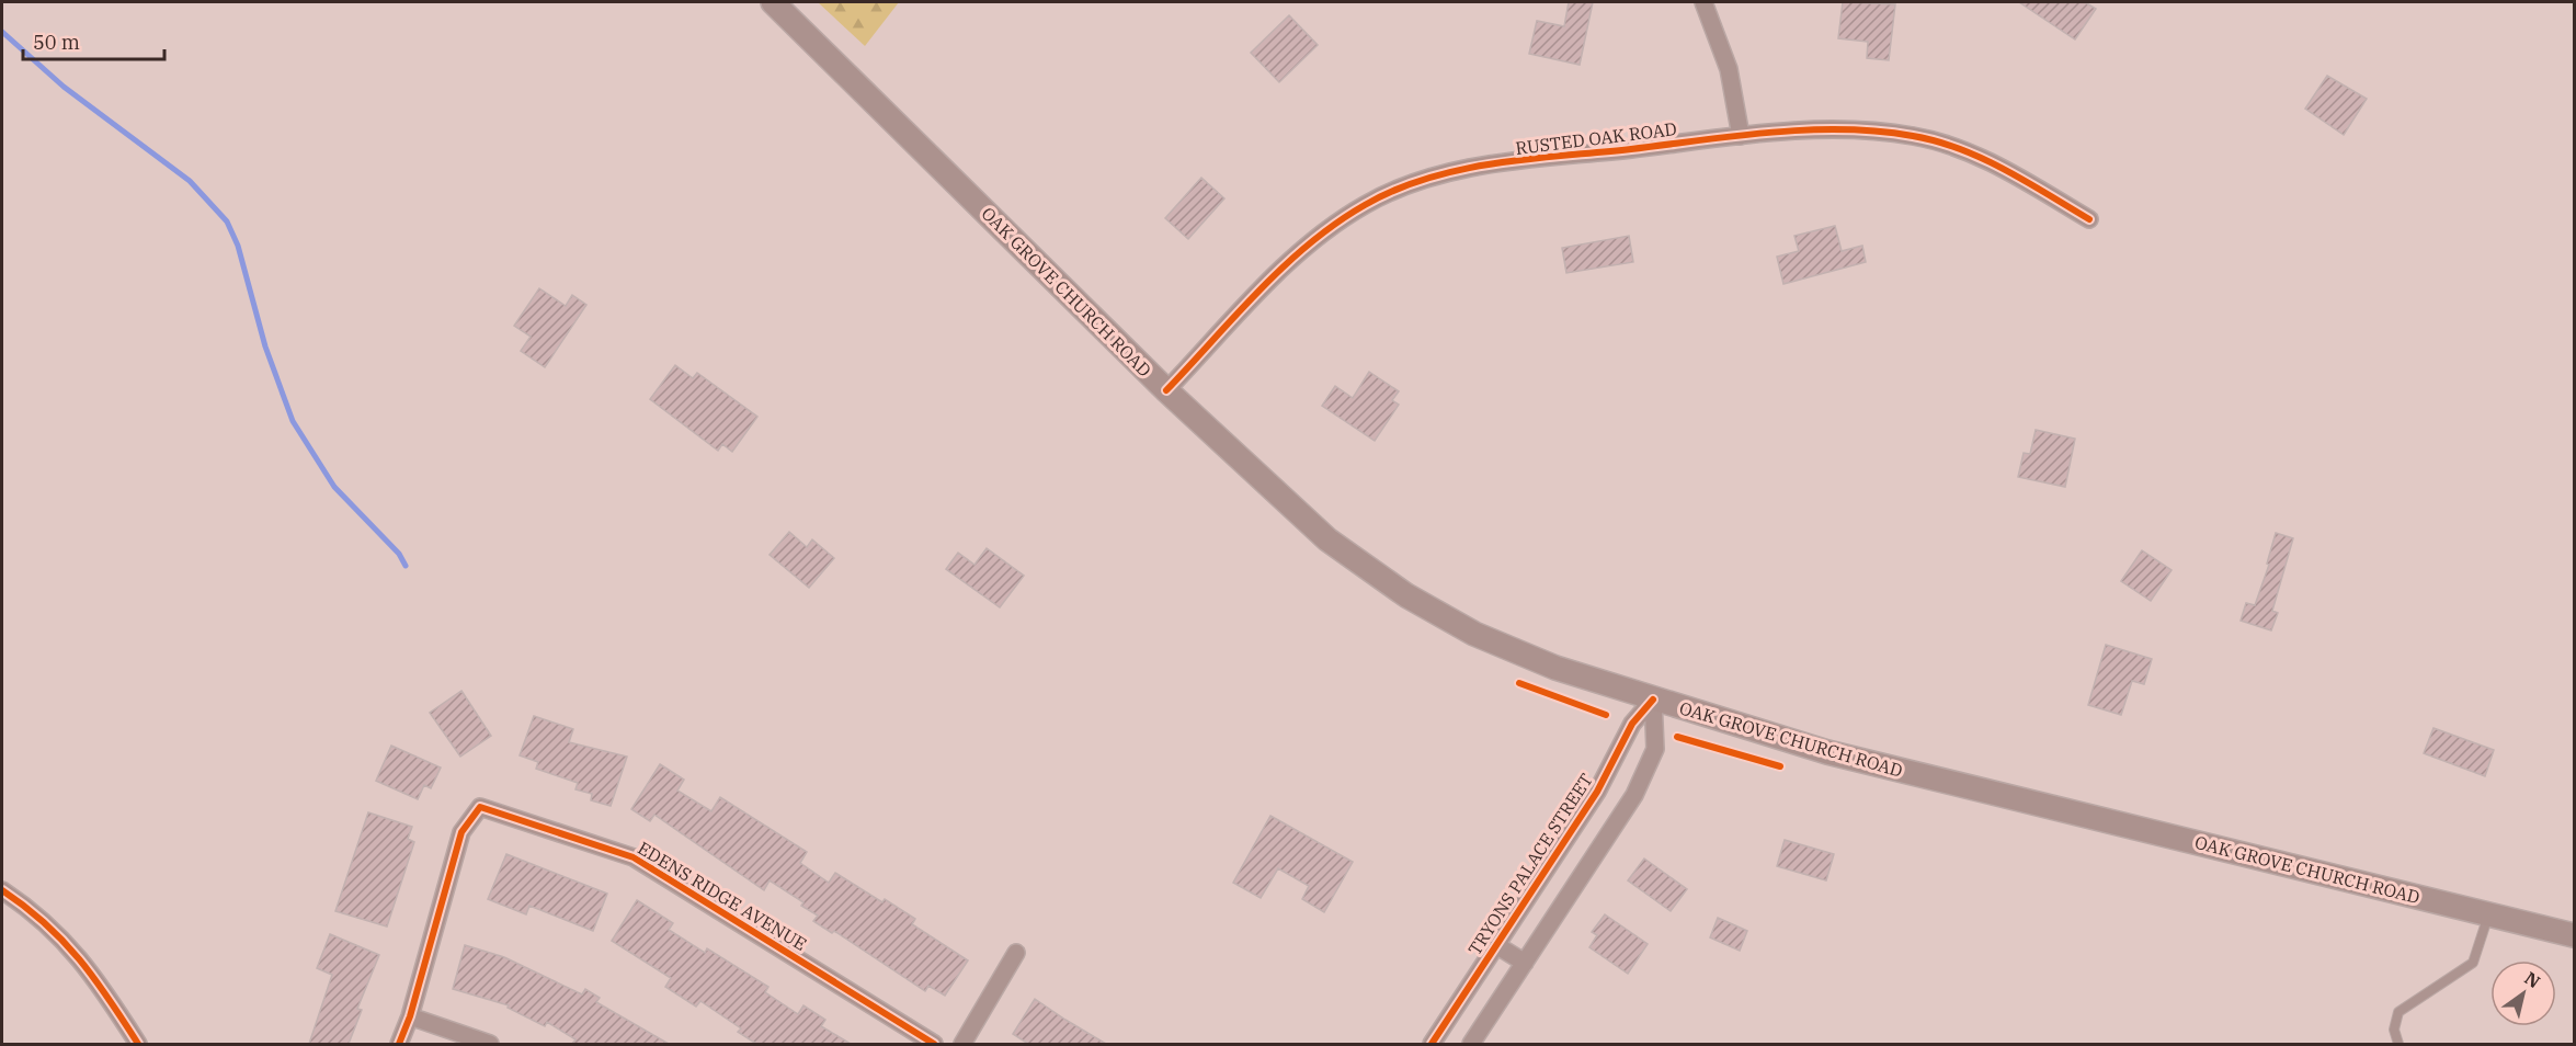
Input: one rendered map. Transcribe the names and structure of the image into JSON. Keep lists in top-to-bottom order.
{
  "streets": {
    "main road": ["OAK GROVE CHURCH ROAD"],
    "street": ["RUSTED OAK ROAD", "TRYONS PALACE STREET", "EDENS RIDGE AVENUE"]
  },
  "crossings": [
    ["RUSTED OAK ROAD", "OAK GROVE CHURCH ROAD"],
    ["OAK GROVE CHURCH ROAD", "TRYONS PALACE STREET"]
  ],
  "scale_bar": "50 m",
  "north": "top right"
}
